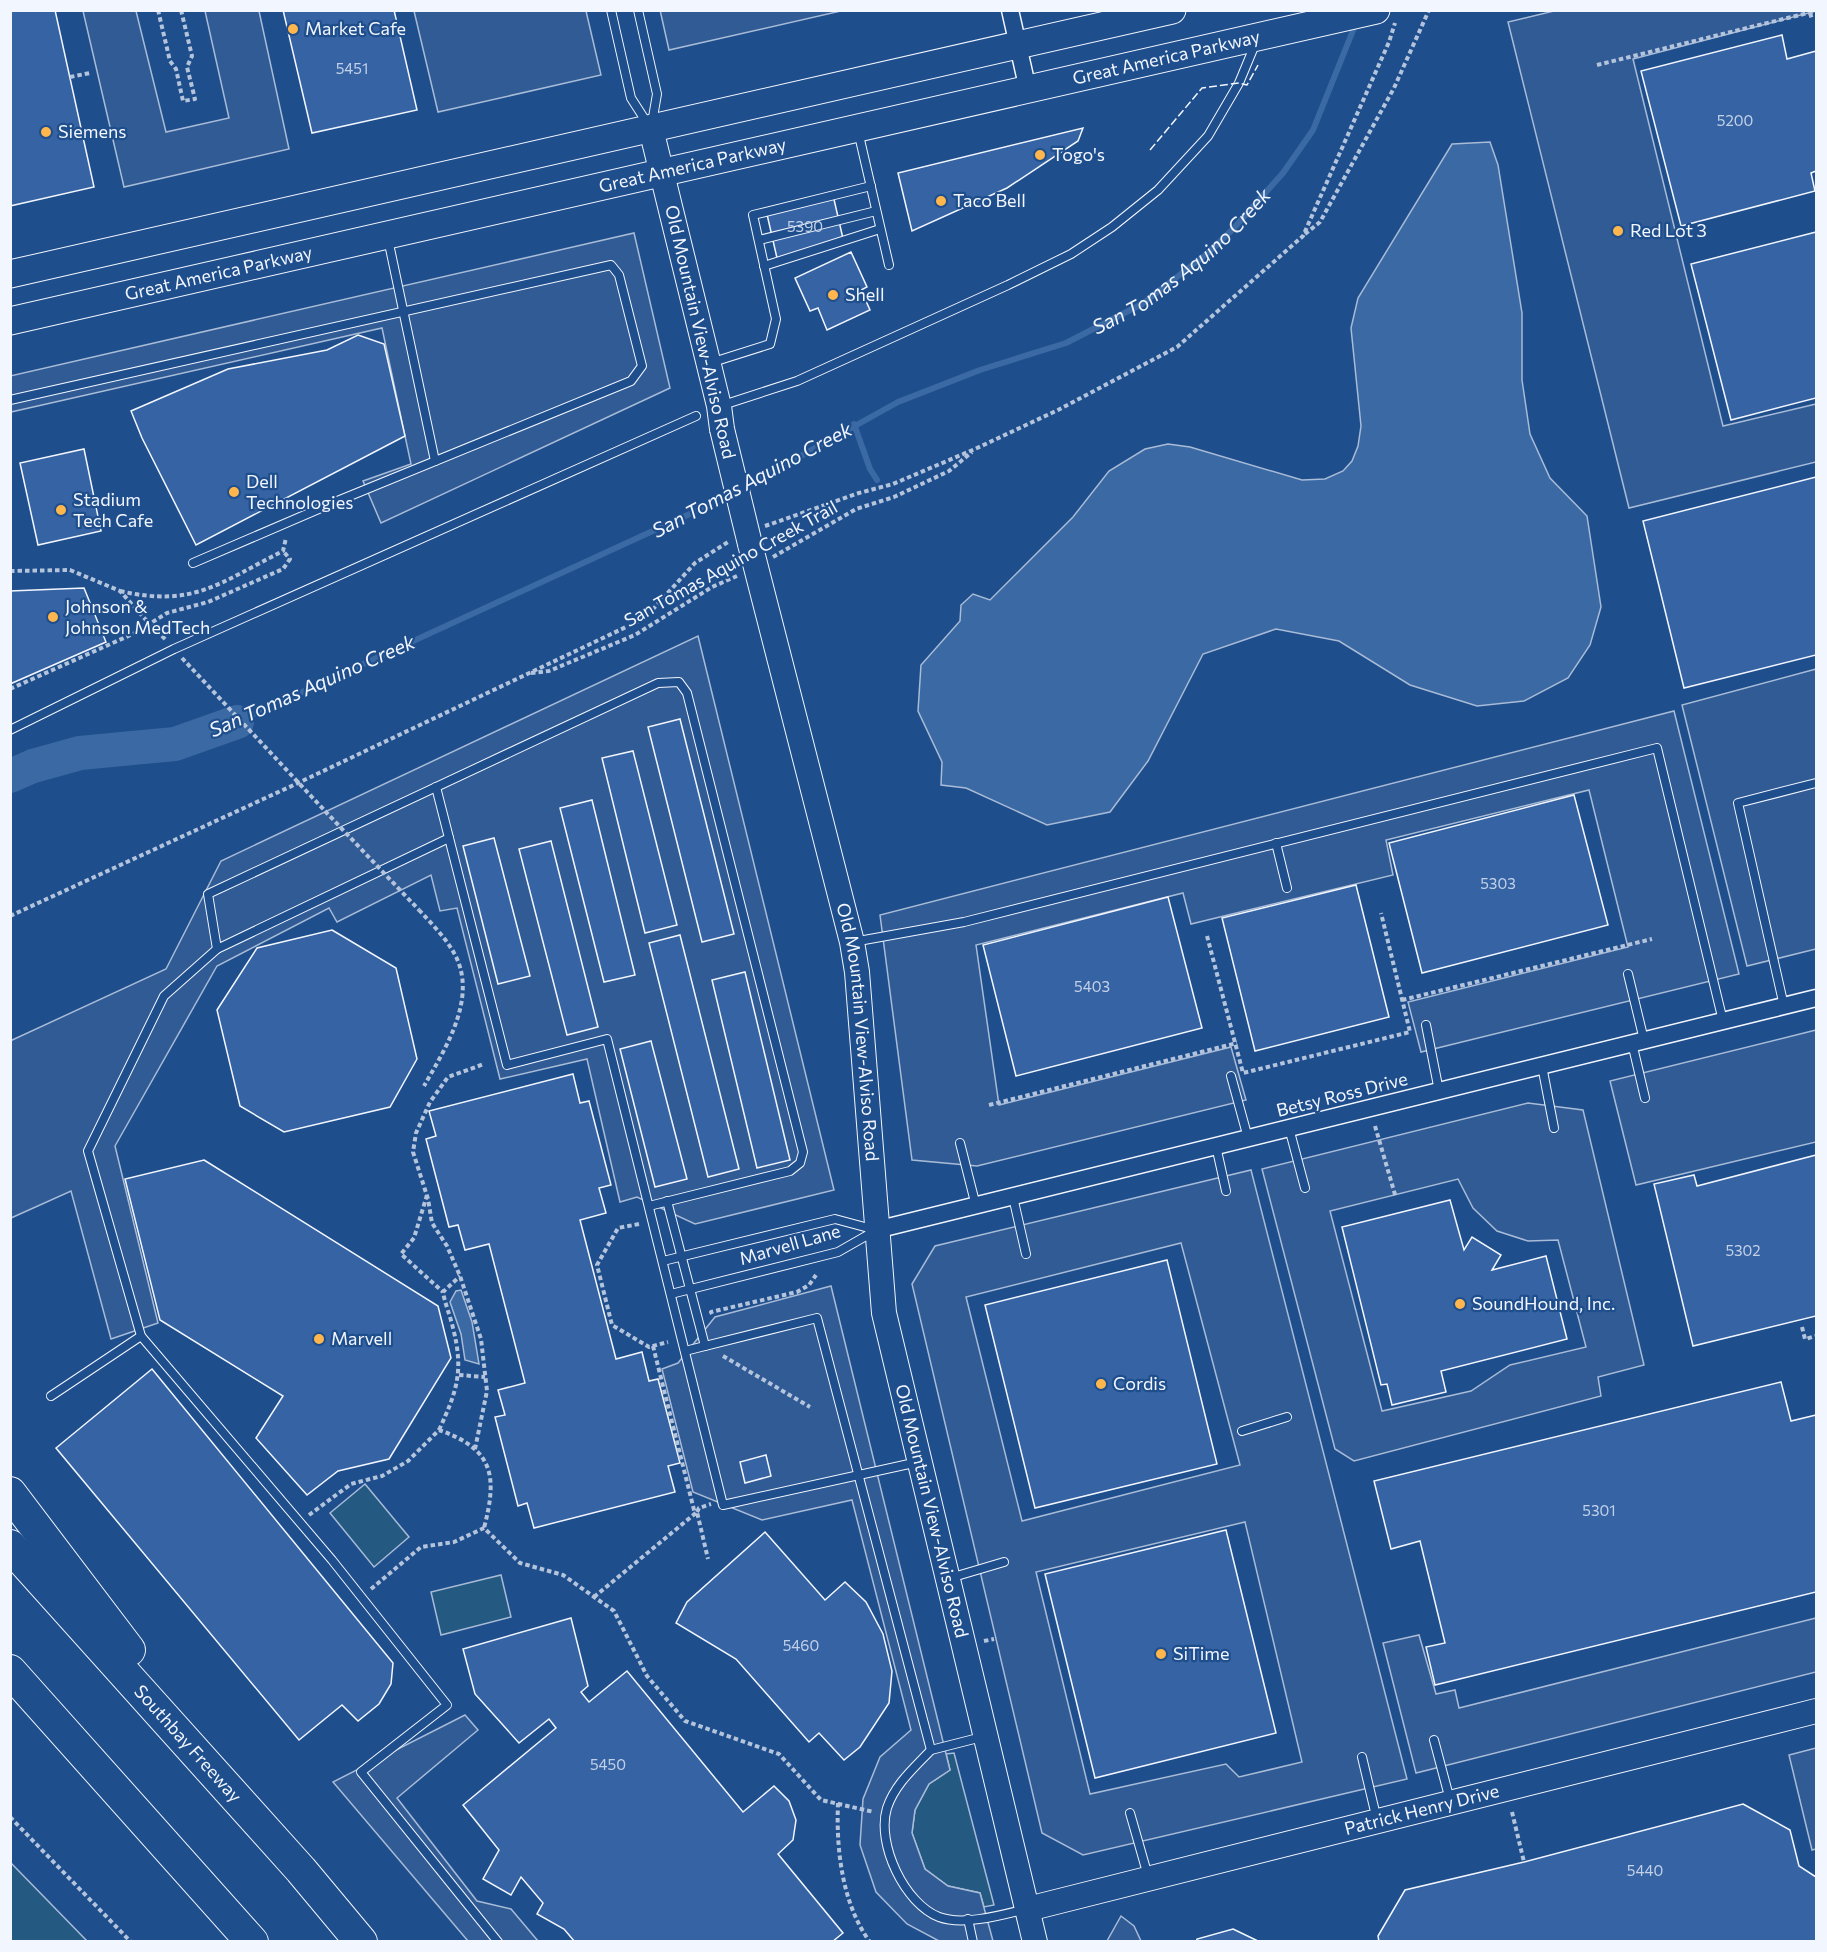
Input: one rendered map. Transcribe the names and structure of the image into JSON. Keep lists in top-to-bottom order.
{
  "streets": {
    "highway": ["Southbay Freeway"],
    "main road": ["Great America Parkway"],
    "street": ["Old Mountain View-Alviso Road", "Betsy Ross Drive", "Patrick Henry Drive"],
    "lane": ["Marvell Lane"],
    "path": ["San Tomas Aquino Creek Trail"]
  },
  "crossings": [
    ["Great America Parkway", "Old Mountain View-Alviso Road"],
    ["Old Mountain View-Alviso Road", "San Tomas Aquino Creek Trail"],
    ["Old Mountain View-Alviso Road", "Betsy Ross Drive"],
    ["Old Mountain View-Alviso Road", "Marvell Lane"],
    ["Old Mountain View-Alviso Road", "Patrick Henry Drive"],
    ["Betsy Ross Drive", "Marvell Lane"]
  ],
  "water": ["San Tomas Aquino Creek"],
  "places": [
    "Market Cafe",
    "Siemens",
    "Togo's",
    "Taco Bell",
    "Red Lot 3",
    "Shell",
    "Dell Technologies",
    "Stadium Tech Cafe",
    "Johnson & Johnson MedTech",
    "SoundHound, Inc.",
    "Marvell",
    "Cordis",
    "SiTime"
  ],
  "house_numbers": [
    "5451",
    "5200",
    "5390",
    "5303",
    "5403",
    "5302",
    "5301",
    "5460",
    "5450",
    "5440"
  ]
}
